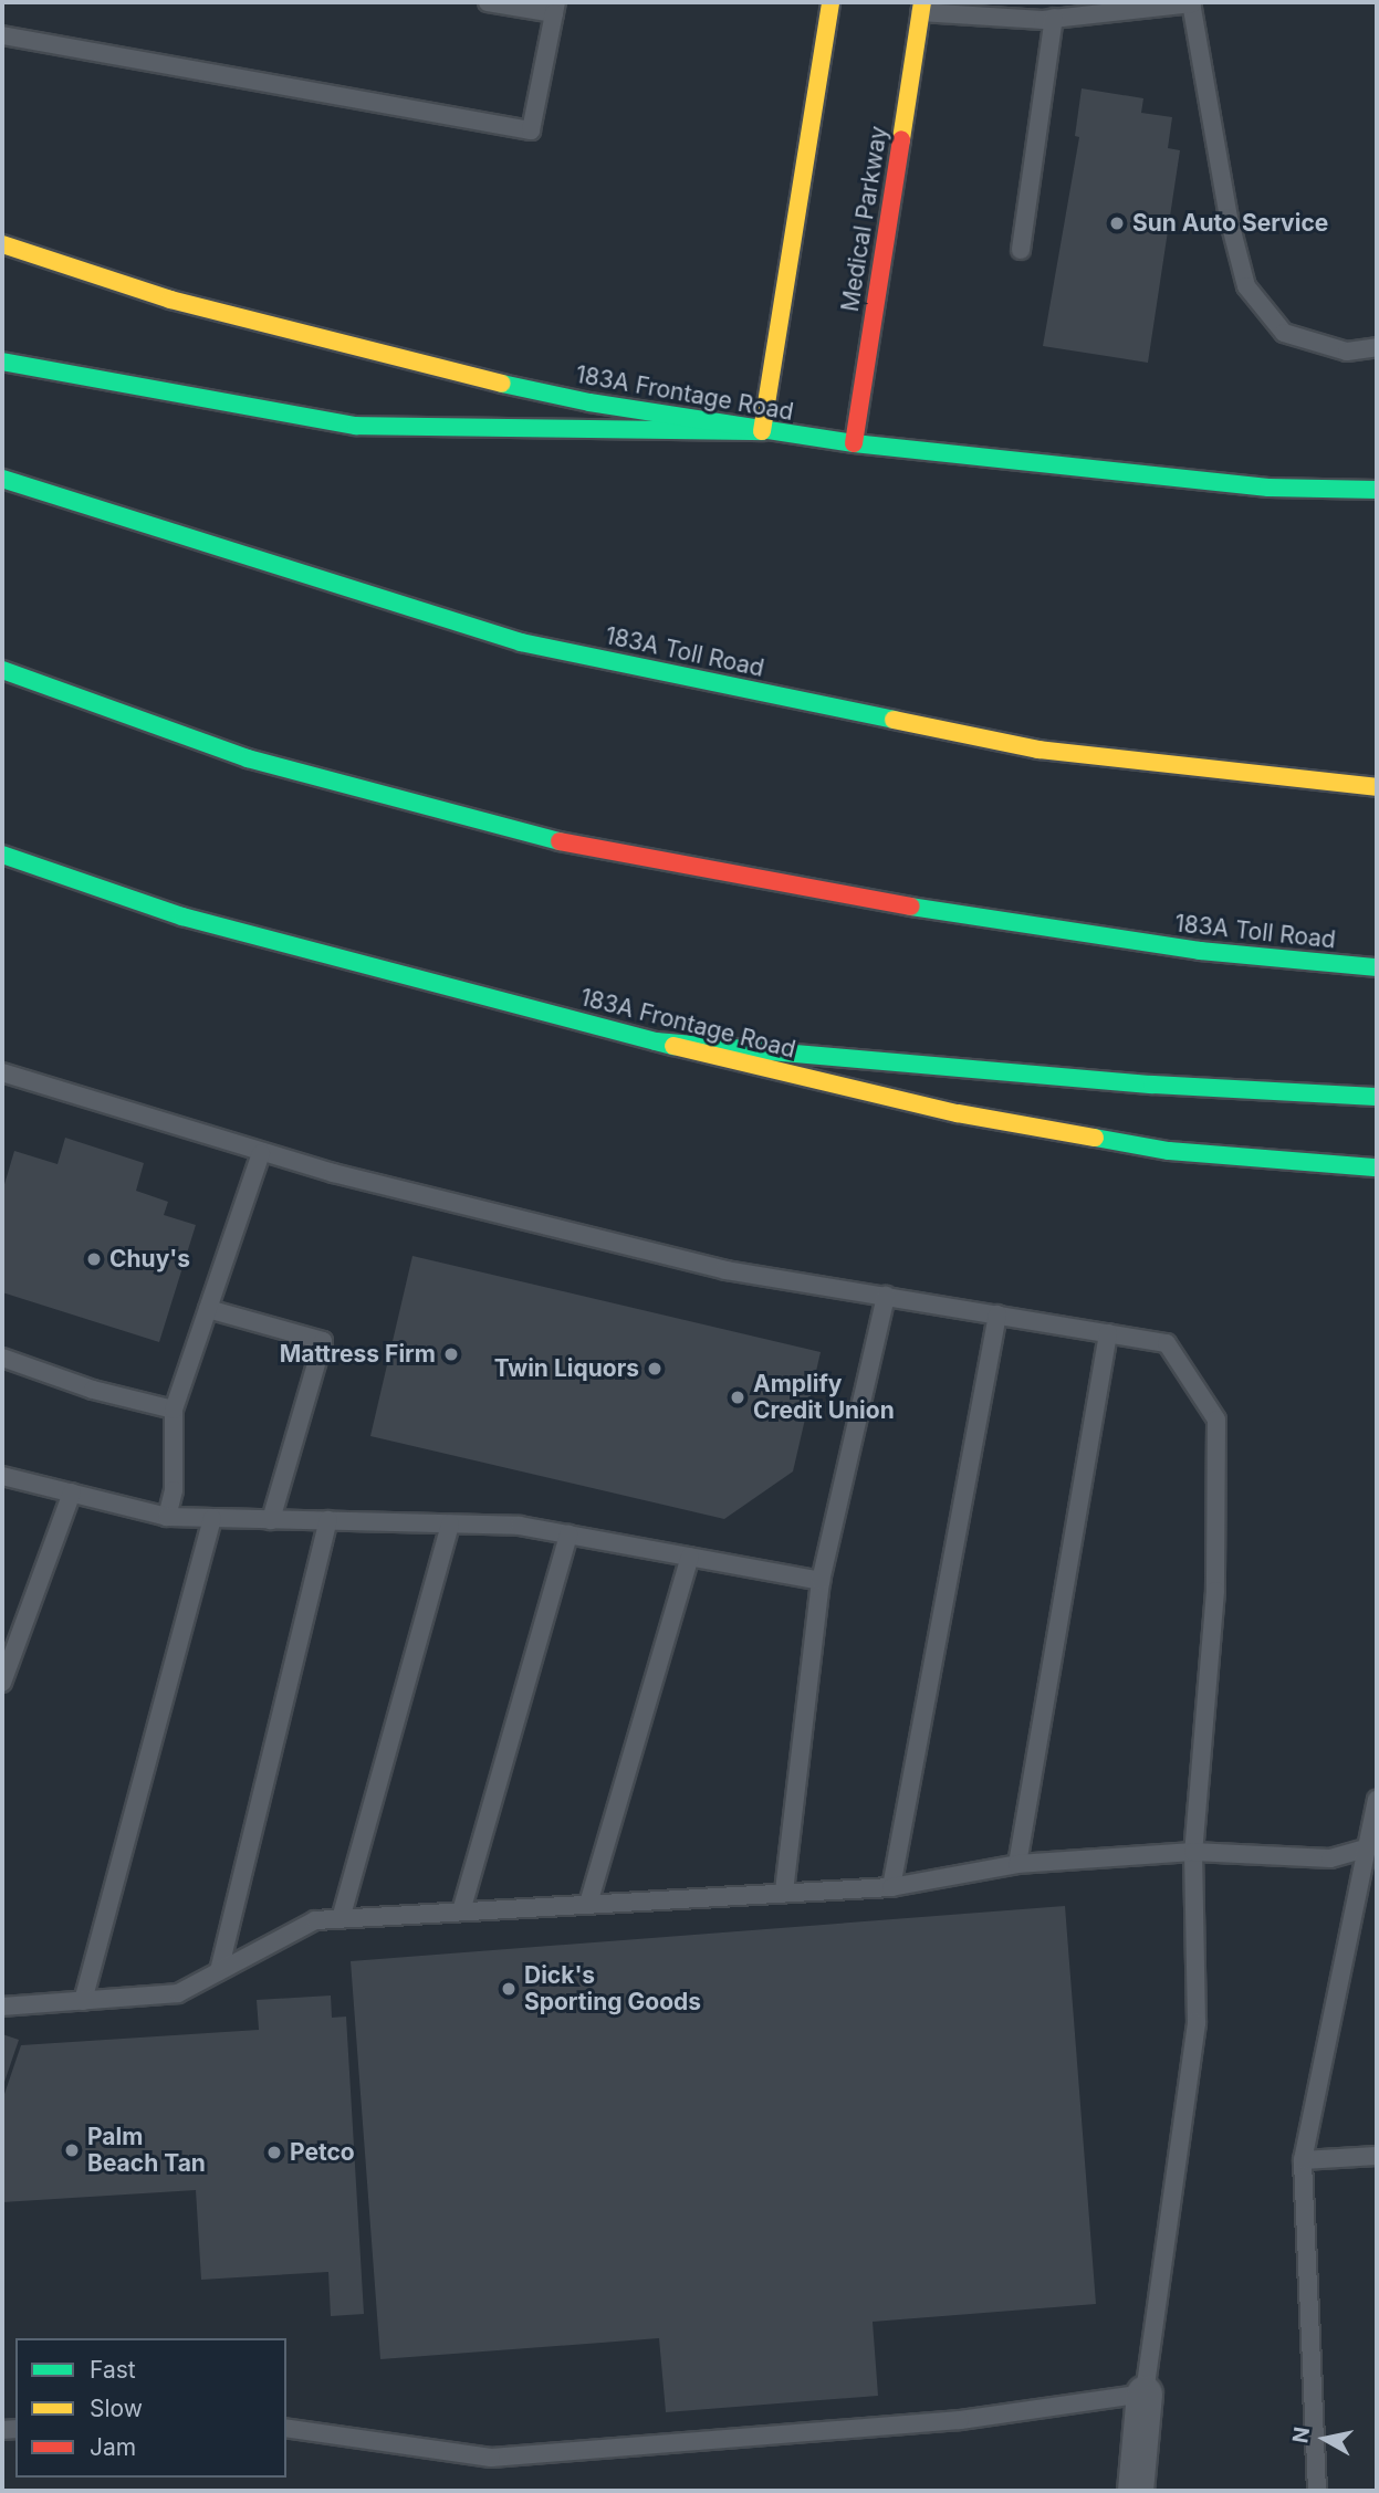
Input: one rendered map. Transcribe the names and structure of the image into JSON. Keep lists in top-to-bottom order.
{
  "streets": {
    "main road": ["Medical Parkway", "183A Frontage Road", "183A Toll Road"]
  },
  "crossings": [
    ["Medical Parkway", "183A Frontage Road"]
  ],
  "places": [
    "Sun Auto Service",
    "Chuy's",
    "Mattress Firm",
    "Twin Liquors",
    "Amplify Credit Union",
    "Dick's Sporting Goods",
    "Palm Beach Tan",
    "Petco"
  ],
  "legend": ["Fast", "Slow", "Jam"],
  "north": "left"
}
